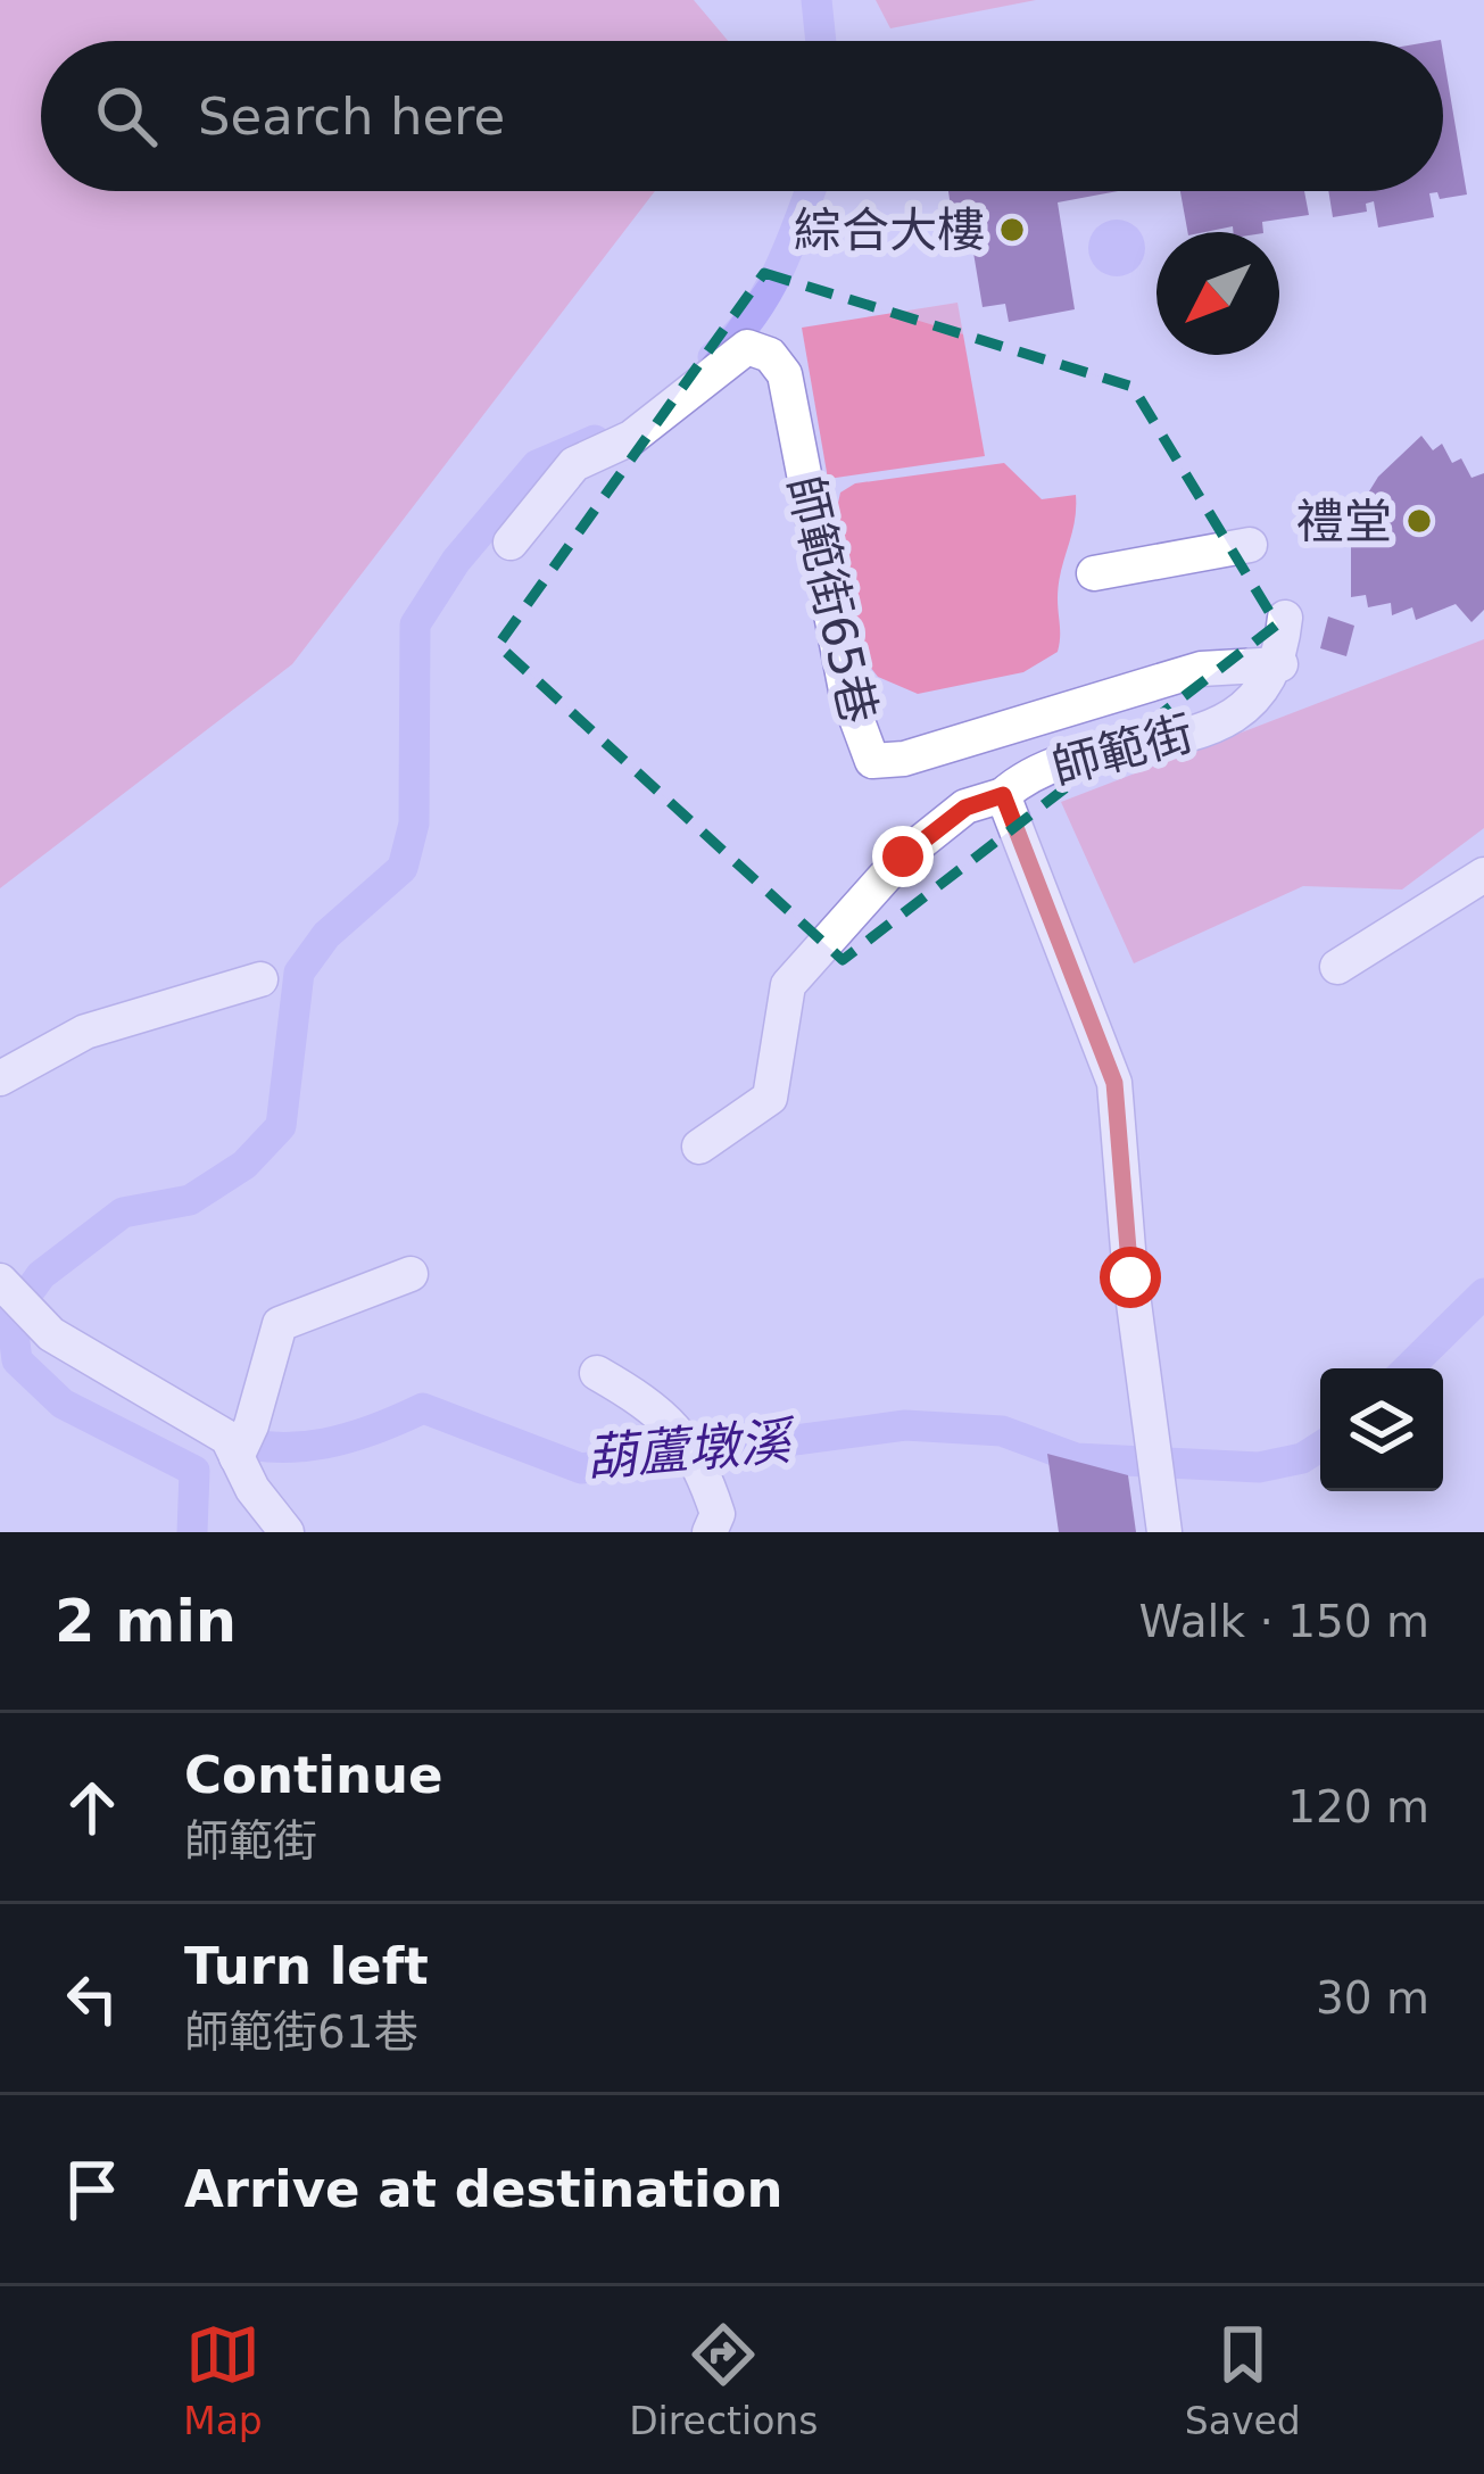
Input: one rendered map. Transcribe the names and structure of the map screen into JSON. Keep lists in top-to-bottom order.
{
  "streets": {
    "street": ["師範街65巷", "師範街"]
  },
  "crossings": [
    ["師範街65巷", "師範街"]
  ],
  "water": ["葫蘆墩溪"],
  "places": ["綜合大樓", "禮堂"],
  "north": "bottom left",
  "page": {
    "search": "Search here",
    "heading": ["2 min", "Walk · 150 m"],
    "list": [
      ["Continue", "師範街", "120 m"],
      ["Turn left", "師範街61巷", "30 m"],
      "Arrive at destination"
    ],
    "nav": ["Map", "Directions", "Saved"]
  }
}
